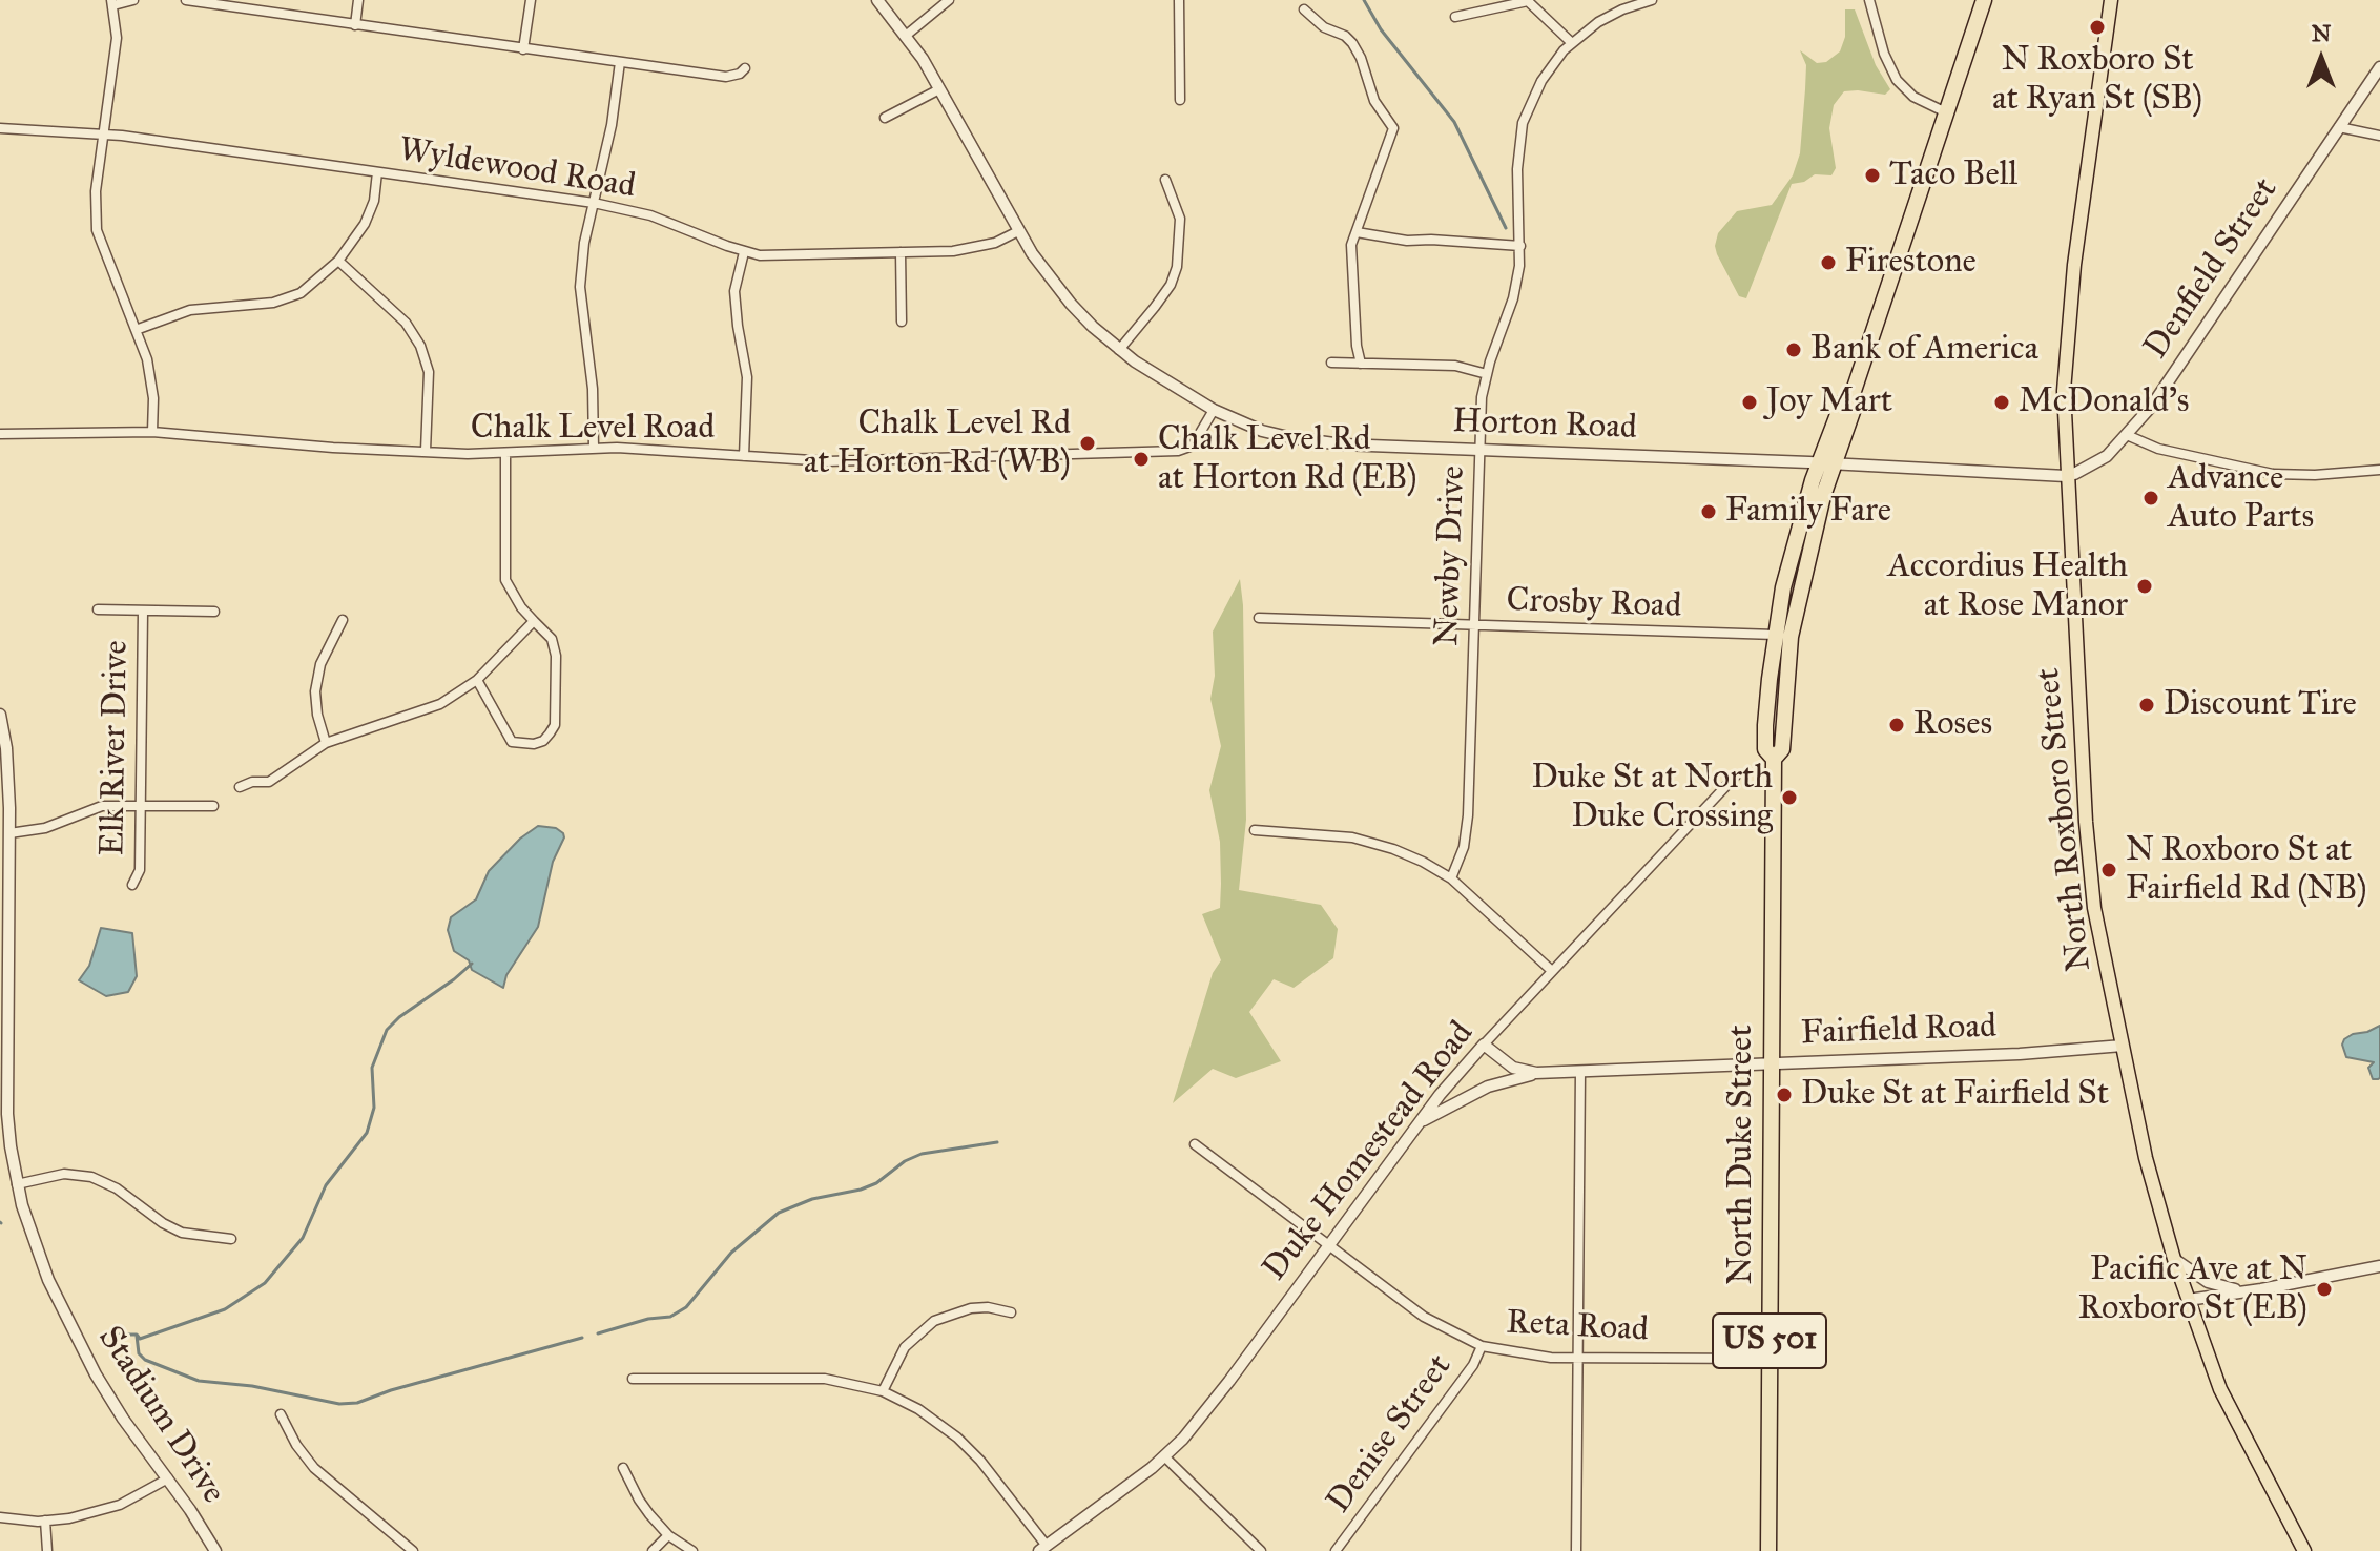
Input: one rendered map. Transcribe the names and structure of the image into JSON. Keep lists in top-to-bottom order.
{
  "streets": {
    "highway": ["North Duke Street", "US 501"],
    "main road": ["North Roxboro Street"],
    "street": [
      "Wyldewood Road",
      "Denfield Street",
      "Horton Road",
      "Chalk Level Road",
      "Newby Drive",
      "Crosby Road",
      "Elk River Drive",
      "Fairfield Road",
      "Duke Homestead Road",
      "Reta Road",
      "Stadium Drive",
      "Denise Street"
    ]
  },
  "crossings": [
    ["Wyldewood Road", "Horton Road"],
    ["Denfield Street", "Horton Road"],
    ["Denfield Street", "North Roxboro Street"],
    ["Horton Road", "Chalk Level Road"],
    ["Horton Road", "Newby Drive"],
    ["Horton Road", "North Roxboro Street"],
    ["Horton Road", "North Duke Street"],
    ["Newby Drive", "Crosby Road"],
    ["Crosby Road", "North Duke Street"],
    ["North Roxboro Street", "Fairfield Road"],
    ["Fairfield Road", "Duke Homestead Road"],
    ["Fairfield Road", "North Duke Street"],
    ["Duke Homestead Road", "Reta Road"],
    ["North Duke Street", "Reta Road"],
    ["Reta Road", "Denise Street"]
  ],
  "places": [
    "N Roxboro St at Ryan St (SB)",
    "Taco Bell",
    "Firestone",
    "Bank of America",
    "Joy Mart",
    "McDonald's",
    "Chalk Level Rd at Horton Rd (WB)",
    "Chalk Level Rd at Horton Rd (EB)",
    "Advance Auto Parts",
    "Family Fare",
    "Accordius Health at Rose Manor",
    "Discount Tire",
    "Roses",
    "Duke St at North Duke Crossing",
    "N Roxboro St at Fairfield Rd (NB)",
    "Duke St at Fairfield St",
    "Pacific Ave at N Roxboro St (EB)"
  ],
  "north": "top"
}
